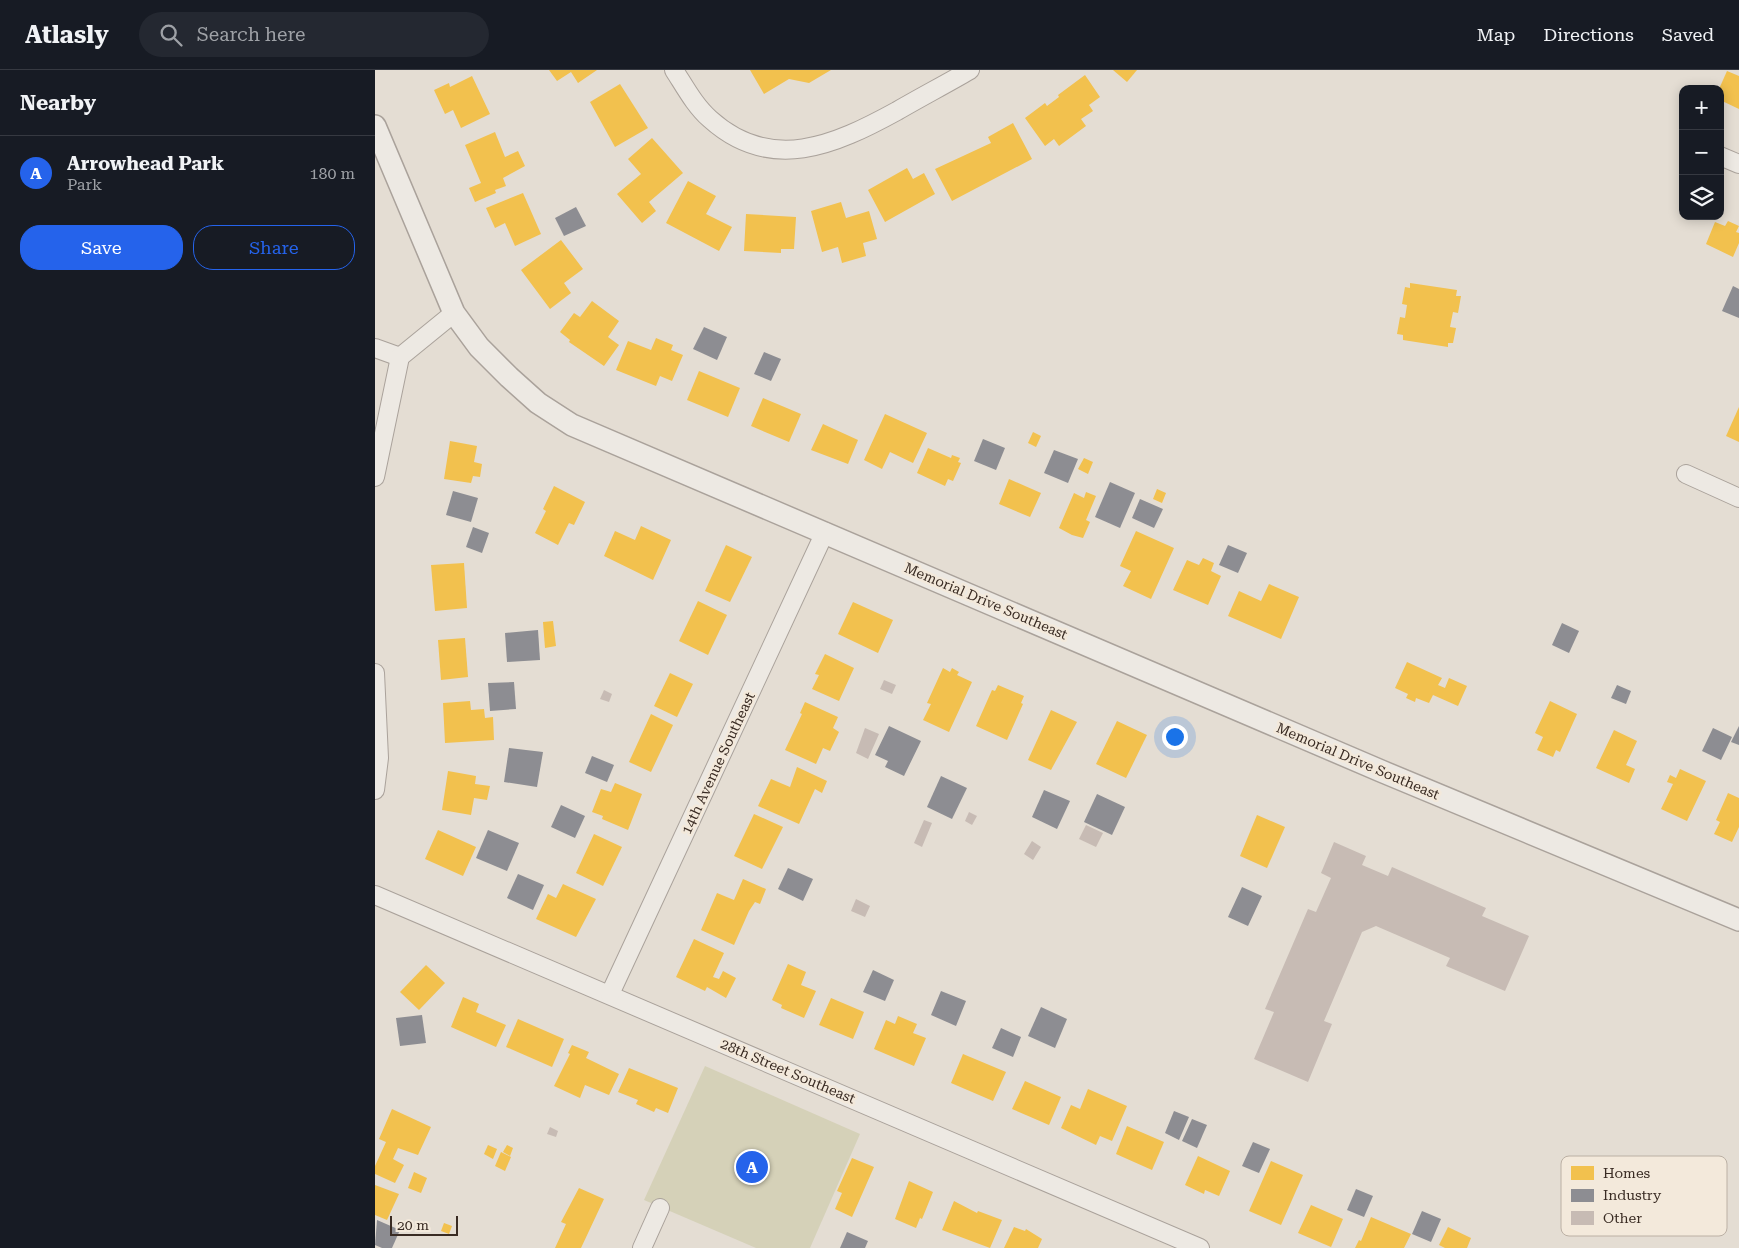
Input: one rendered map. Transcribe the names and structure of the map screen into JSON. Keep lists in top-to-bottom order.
{
  "streets": {
    "street": ["Memorial Drive Southeast", "14th Avenue Southeast", "28th Street Southeast"]
  },
  "crossings": [
    ["Memorial Drive Southeast", "14th Avenue Southeast"],
    ["14th Avenue Southeast", "28th Street Southeast"]
  ],
  "legend": ["Homes", "Industry", "Other"],
  "scale_bar": "20 m",
  "page": {
    "header": "Atlasly",
    "search": "Search here",
    "nav": ["Map", "Directions", "Saved"],
    "heading": "Nearby",
    "map_buttons": ["+", "−"],
    "list": [
      {
        "mark": "A",
        "name": "Arrowhead Park",
        "note": "Park",
        "value": "180 m"
      }
    ],
    "buttons": ["Save", "Share"],
    "pins": "A",
    "scale": "20 m"
  }
}
